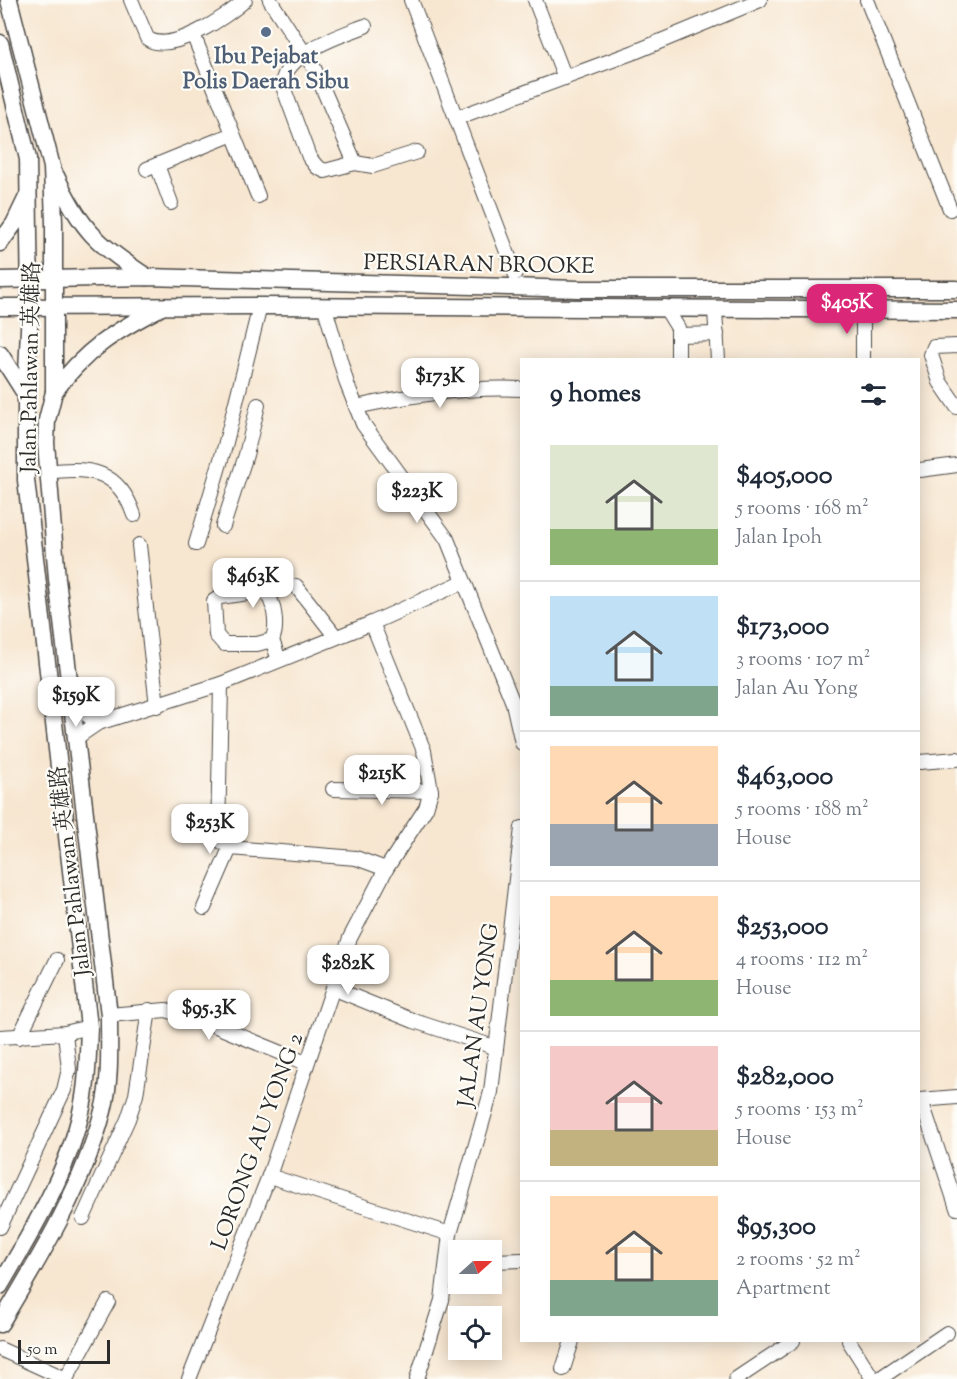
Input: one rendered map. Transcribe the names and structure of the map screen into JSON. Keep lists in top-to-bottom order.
{
  "streets": {
    "main road": ["PERSIARAN BROOKE", "Jalan Pahlawan 英雄路"],
    "street": ["JALAN AU YONG", "LORONG AU YONG 2"]
  },
  "crossings": [
    ["PERSIARAN BROOKE", "Jalan Pahlawan 英雄路"]
  ],
  "places": ["Ibu Pejabat Polis Daerah Sibu"],
  "scale_bar": "50 m",
  "north": "right",
  "page": {
    "price": [
      "$405K",
      "$173K",
      "$223K",
      "$463K",
      "$159K",
      "$215K",
      "$253K",
      "$282K",
      "$95.3K"
    ],
    "heading": "9 homes",
    "list": [
      {
        "name": "$405,000",
        "note": "5 rooms · 168 m² · Jalan Ipoh"
      },
      {
        "name": "$173,000",
        "note": "3 rooms · 107 m² · Jalan Au Yong"
      },
      {
        "name": "$463,000",
        "note": "5 rooms · 188 m² · House"
      },
      {
        "name": "$253,000",
        "note": "4 rooms · 112 m² · House"
      },
      {
        "name": "$282,000",
        "note": "5 rooms · 153 m² · House"
      },
      {
        "name": "$95,300",
        "note": "2 rooms · 52 m² · Apartment"
      }
    ],
    "scale": "50 m"
  }
}
